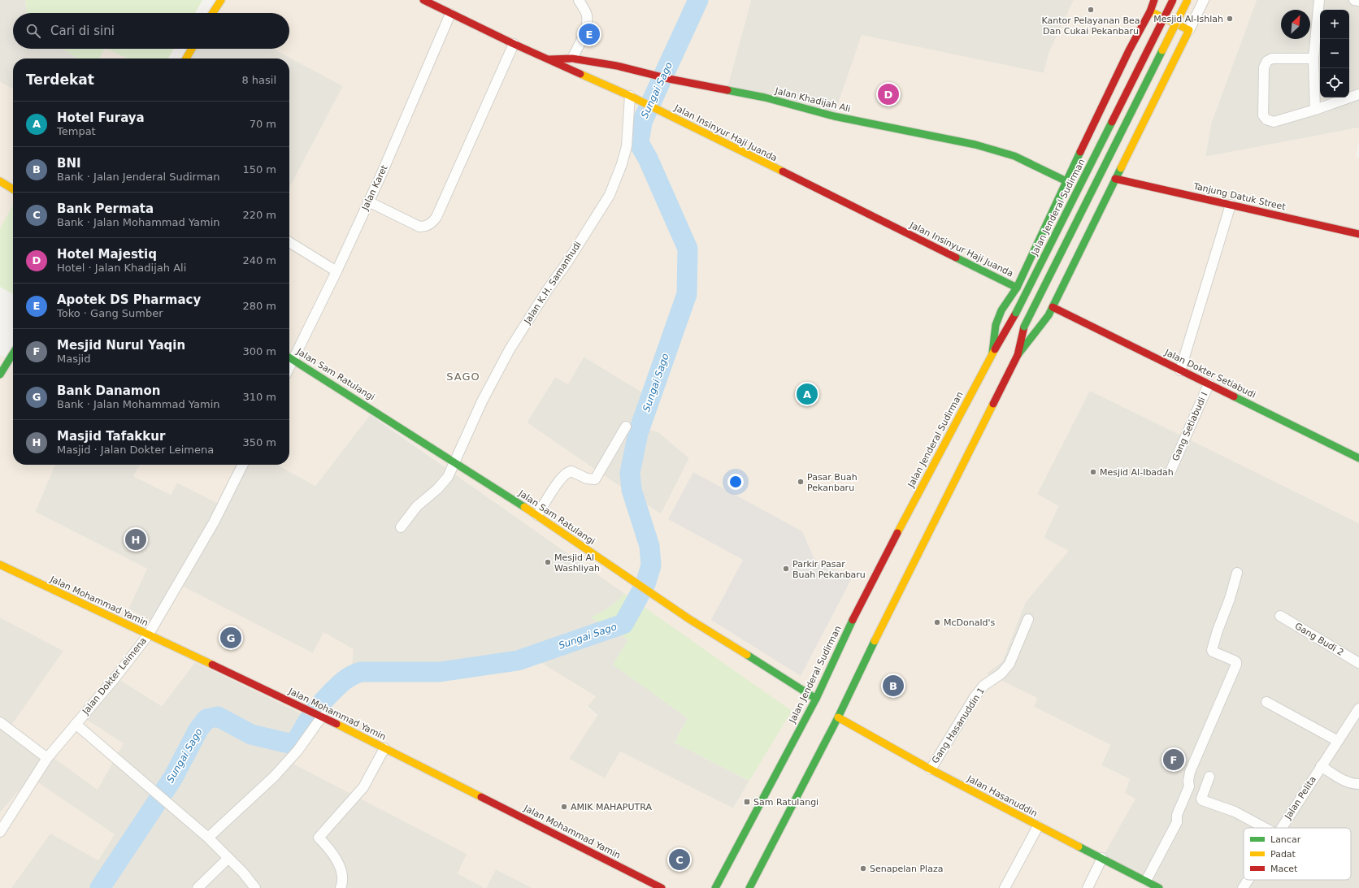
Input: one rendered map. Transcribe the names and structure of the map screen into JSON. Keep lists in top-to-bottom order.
{
  "streets": {
    "main road": [
      "Jalan Khadijah Ali",
      "Jalan Insinyur Haji Juanda",
      "Tanjung Datuk Street",
      "Jalan Jenderal Sudirman",
      "Jalan Dokter Setiabudi",
      "Jalan Sam Ratulangi",
      "Jalan Mohammad Yamin",
      "Jalan Hasanuddin"
    ],
    "street": [
      "Jalan Karet",
      "Jalan K.H. Samanhudi",
      "Gang Setiabudi I",
      "Gang Budi 2",
      "Jalan Dokter Leimena",
      "Gang Hasanuddin 1",
      "Jalan Pelita"
    ]
  },
  "crossings": [
    ["Jalan Khadijah Ali", "Jalan Insinyur Haji Juanda"],
    ["Jalan Insinyur Haji Juanda", "Jalan Karet"],
    ["Jalan Insinyur Haji Juanda", "Jalan K.H. Samanhudi"],
    ["Jalan Karet", "Jalan Sam Ratulangi"],
    ["Jalan Jenderal Sudirman", "Jalan Sam Ratulangi"],
    ["Jalan K.H. Samanhudi", "Jalan Sam Ratulangi"],
    ["Jalan Dokter Setiabudi", "Gang Setiabudi I"],
    ["Jalan Mohammad Yamin", "Jalan Dokter Leimena"],
    ["Gang Hasanuddin 1", "Jalan Hasanuddin"]
  ],
  "districts": ["SAGO"],
  "water": ["Sungai Sago"],
  "places": {
    "other": [
      "Kantor Pelayanan Bea Dan Cukai Pekanbaru",
      "Mesjid Al-Ishlah",
      "Mesjid Al-Ibadah",
      "Pasar Buah Pekanbaru",
      "Mesjid Al Washliyah",
      "Parkir Pasar Buah Pekanbaru",
      "McDonald's",
      "AMIK MAHAPUTRA",
      "Senapelan Plaza"
    ],
    "transit": ["Sam Ratulangi"]
  },
  "legend": ["Lancar", "Padat", "Macet"],
  "north": "top right",
  "page": {
    "map_buttons": ["+", "−"],
    "search": "Cari di sini",
    "pins": [
      "E",
      "D",
      "A",
      "H",
      "G",
      "B",
      "F",
      "C"
    ],
    "heading": ["Terdekat", "8 hasil"],
    "list": [
      {
        "mark": "A",
        "name": "Hotel Furaya",
        "note": "Tempat",
        "value": "70 m"
      },
      {
        "mark": "B",
        "name": "BNI",
        "note": "Bank · Jalan Jenderal Sudirman",
        "value": "150 m"
      },
      {
        "mark": "C",
        "name": "Bank Permata",
        "note": "Bank · Jalan Mohammad Yamin",
        "value": "220 m"
      },
      {
        "mark": "D",
        "name": "Hotel Majestiq",
        "note": "Hotel · Jalan Khadijah Ali",
        "value": "240 m"
      },
      {
        "mark": "E",
        "name": "Apotek DS Pharmacy",
        "note": "Toko · Gang Sumber",
        "value": "280 m"
      },
      {
        "mark": "F",
        "name": "Mesjid Nurul Yaqin",
        "note": "Masjid",
        "value": "300 m"
      },
      {
        "mark": "G",
        "name": "Bank Danamon",
        "note": "Bank · Jalan Mohammad Yamin",
        "value": "310 m"
      },
      {
        "mark": "H",
        "name": "Masjid Tafakkur",
        "note": "Masjid · Jalan Dokter Leimena",
        "value": "350 m"
      }
    ]
  }
}
